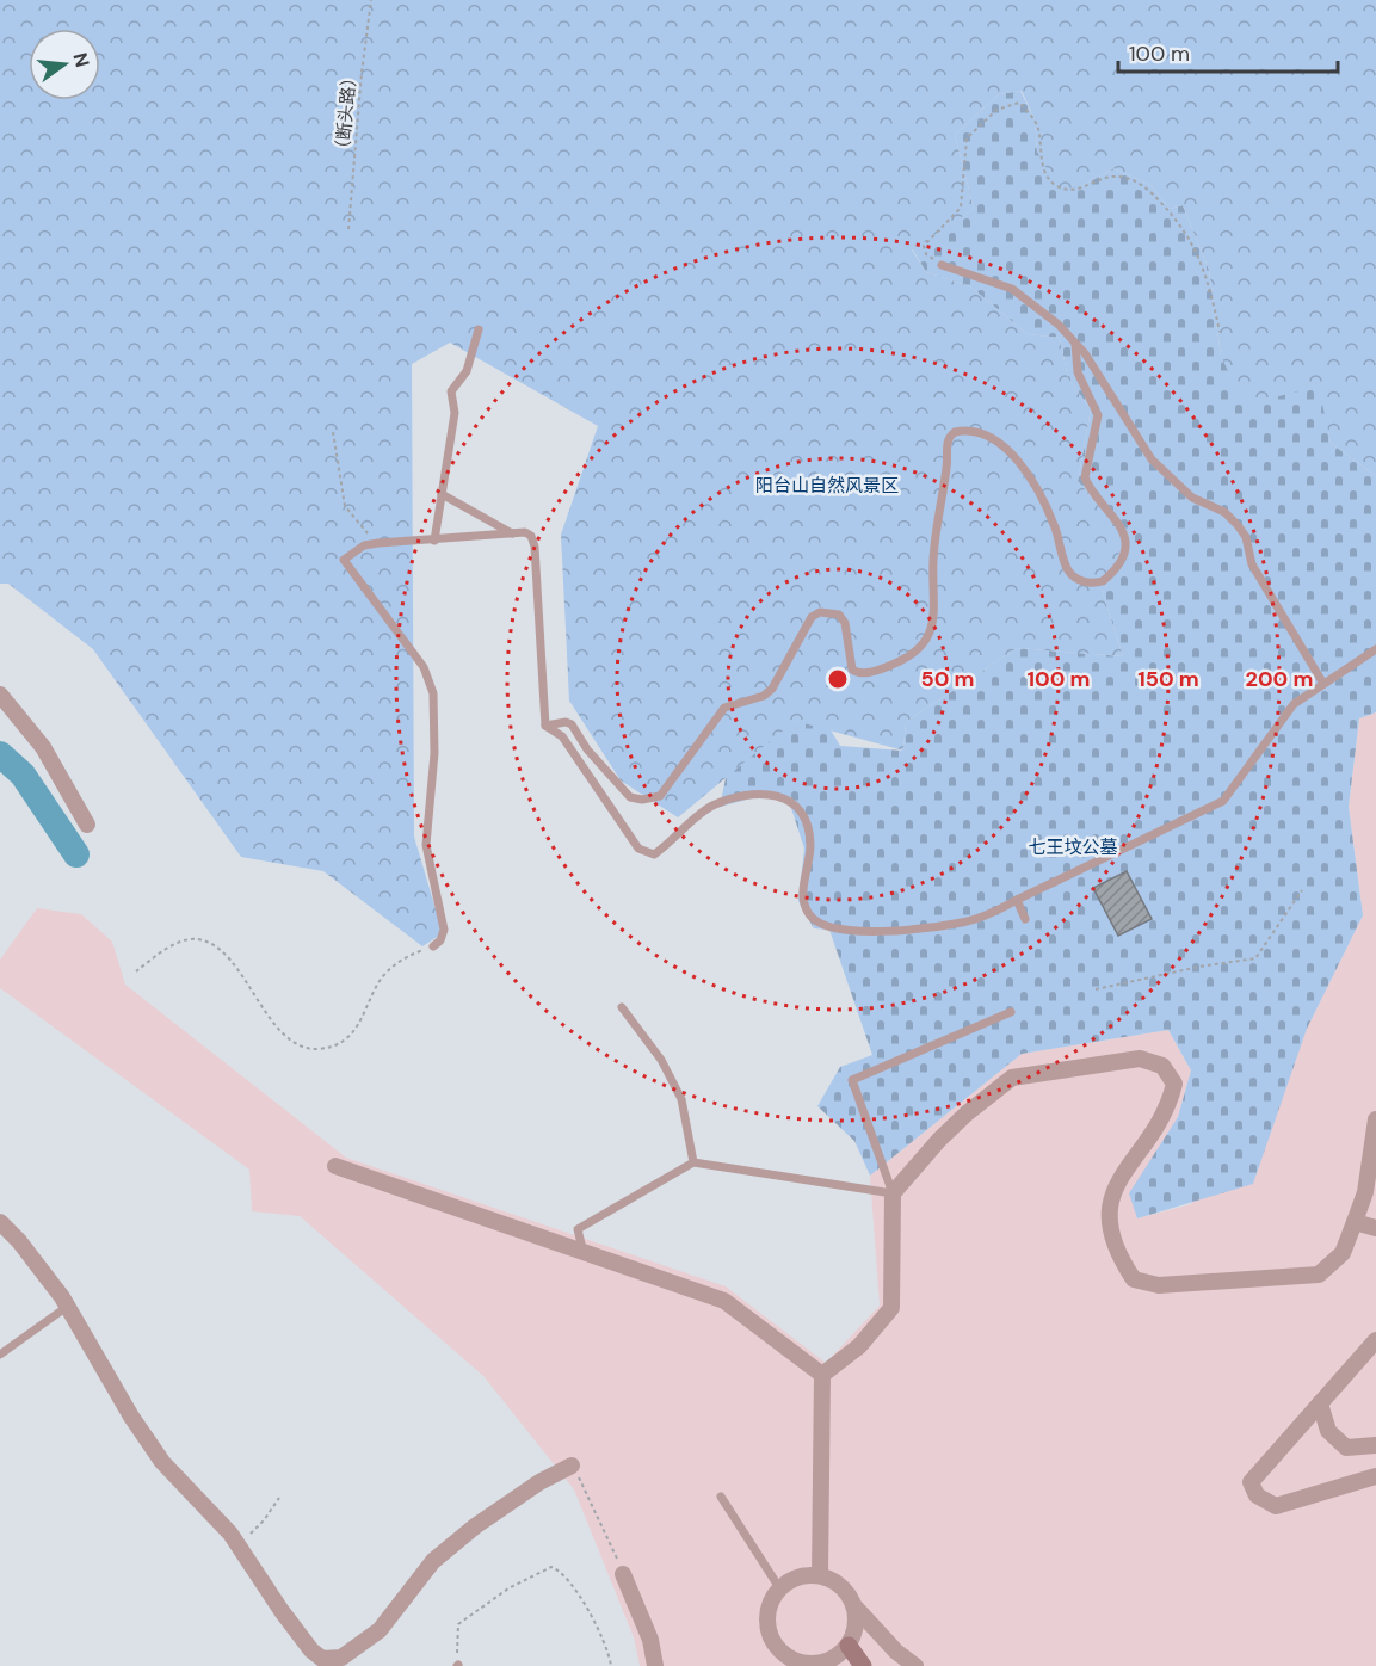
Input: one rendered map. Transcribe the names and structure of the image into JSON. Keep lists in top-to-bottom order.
{
  "streets": {
    "path": ["（断头路）"]
  },
  "parks": ["阳台山自然风景区", "七王坟公墓"],
  "scale_bar": "100 m",
  "north": "right",
  "rings": [
    "50 m",
    "100 m",
    "150 m",
    "200 m"
  ]
}
